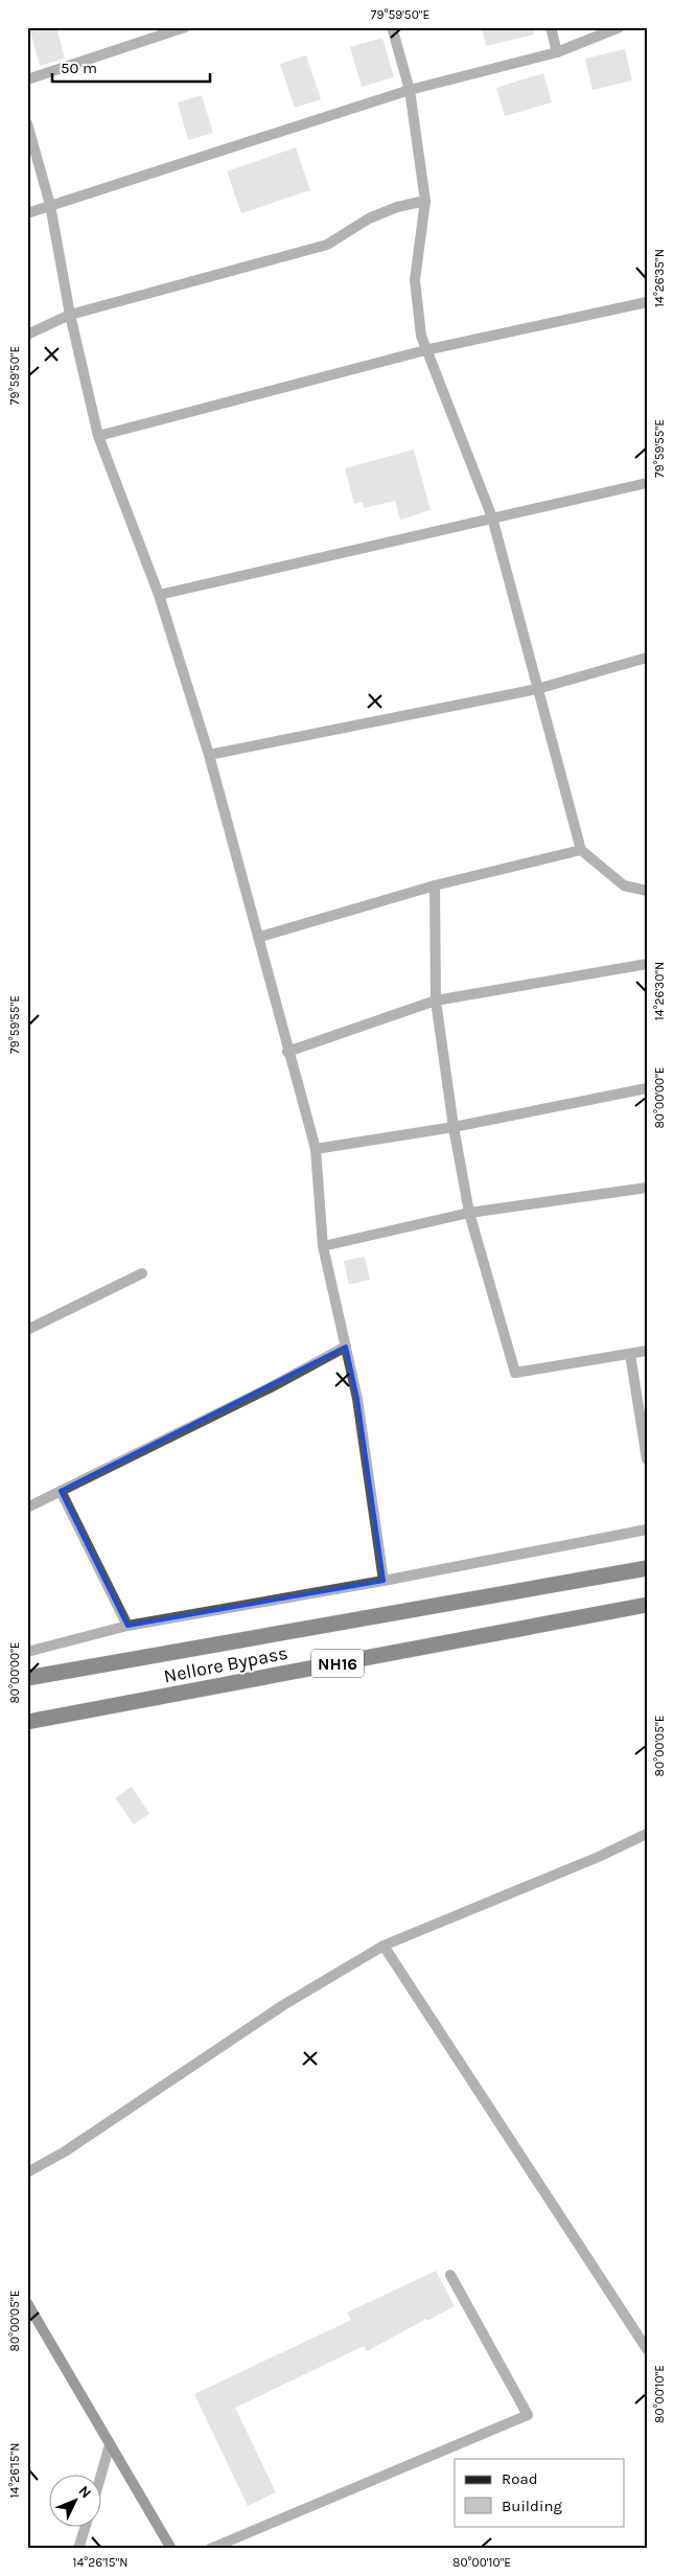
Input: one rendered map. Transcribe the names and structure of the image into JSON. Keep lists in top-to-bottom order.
{
  "streets": {
    "highway": ["NH16", "Nellore Bypass"]
  },
  "legend": ["Road", "Building"],
  "scale_bar": "50 m",
  "north": "top right",
  "coordinates": [
    "79°59'50\"E",
    "14°26'35\"N",
    "79°59'55\"E",
    "14°26'30\"N",
    "80°00'00\"E",
    "80°00'05\"E",
    "80°00'10\"E",
    "14°26'15\"N"
  ]
}
